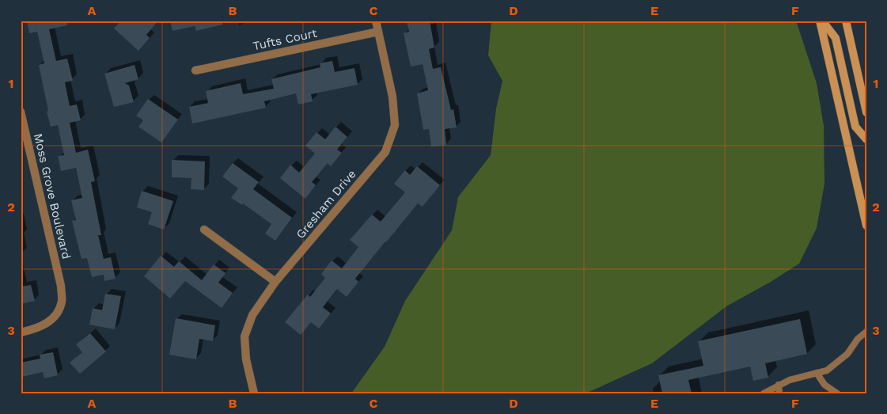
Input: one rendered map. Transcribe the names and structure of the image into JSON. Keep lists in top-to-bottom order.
{
  "streets": {
    "street": ["Tufts Court", "Moss Grove Boulevard", "Gresham Drive"]
  },
  "crossings": [
    ["Tufts Court", "Gresham Drive"]
  ],
  "grid": {
    "columns": [
      "A",
      "B",
      "C",
      "D",
      "E",
      "F"
    ],
    "rows": ["1", "2", "3"]
  }
}
